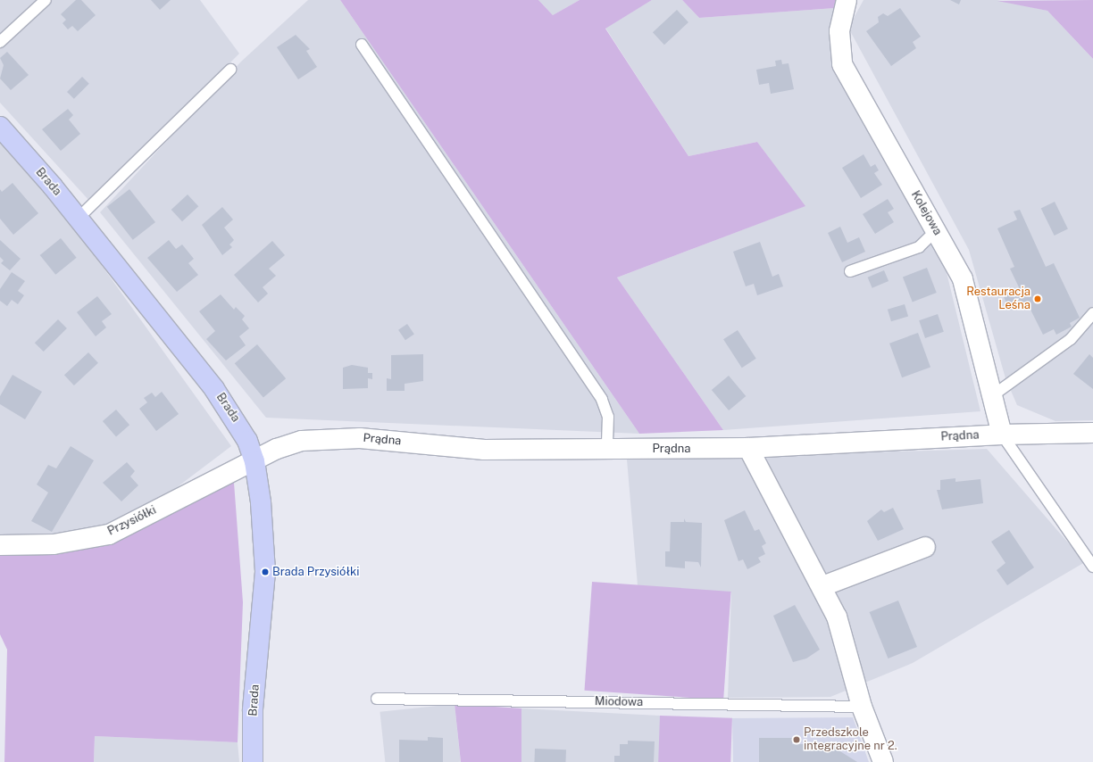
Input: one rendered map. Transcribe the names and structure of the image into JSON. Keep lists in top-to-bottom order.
{
  "streets": {
    "street": [
      "Brada",
      "Kolejowa",
      "Prądna",
      "Przysiółki"
    ],
    "lane": ["Miodowa"]
  },
  "crossings": [
    ["Brada", "Prądna"],
    ["Brada", "Przysiółki"],
    ["Kolejowa", "Prądna"],
    ["Prądna", "Przysiółki"]
  ],
  "places": ["Restauracja Leśna", "Brada Przysiółki", "Przedszkole integracyjne nr 2."]
}
